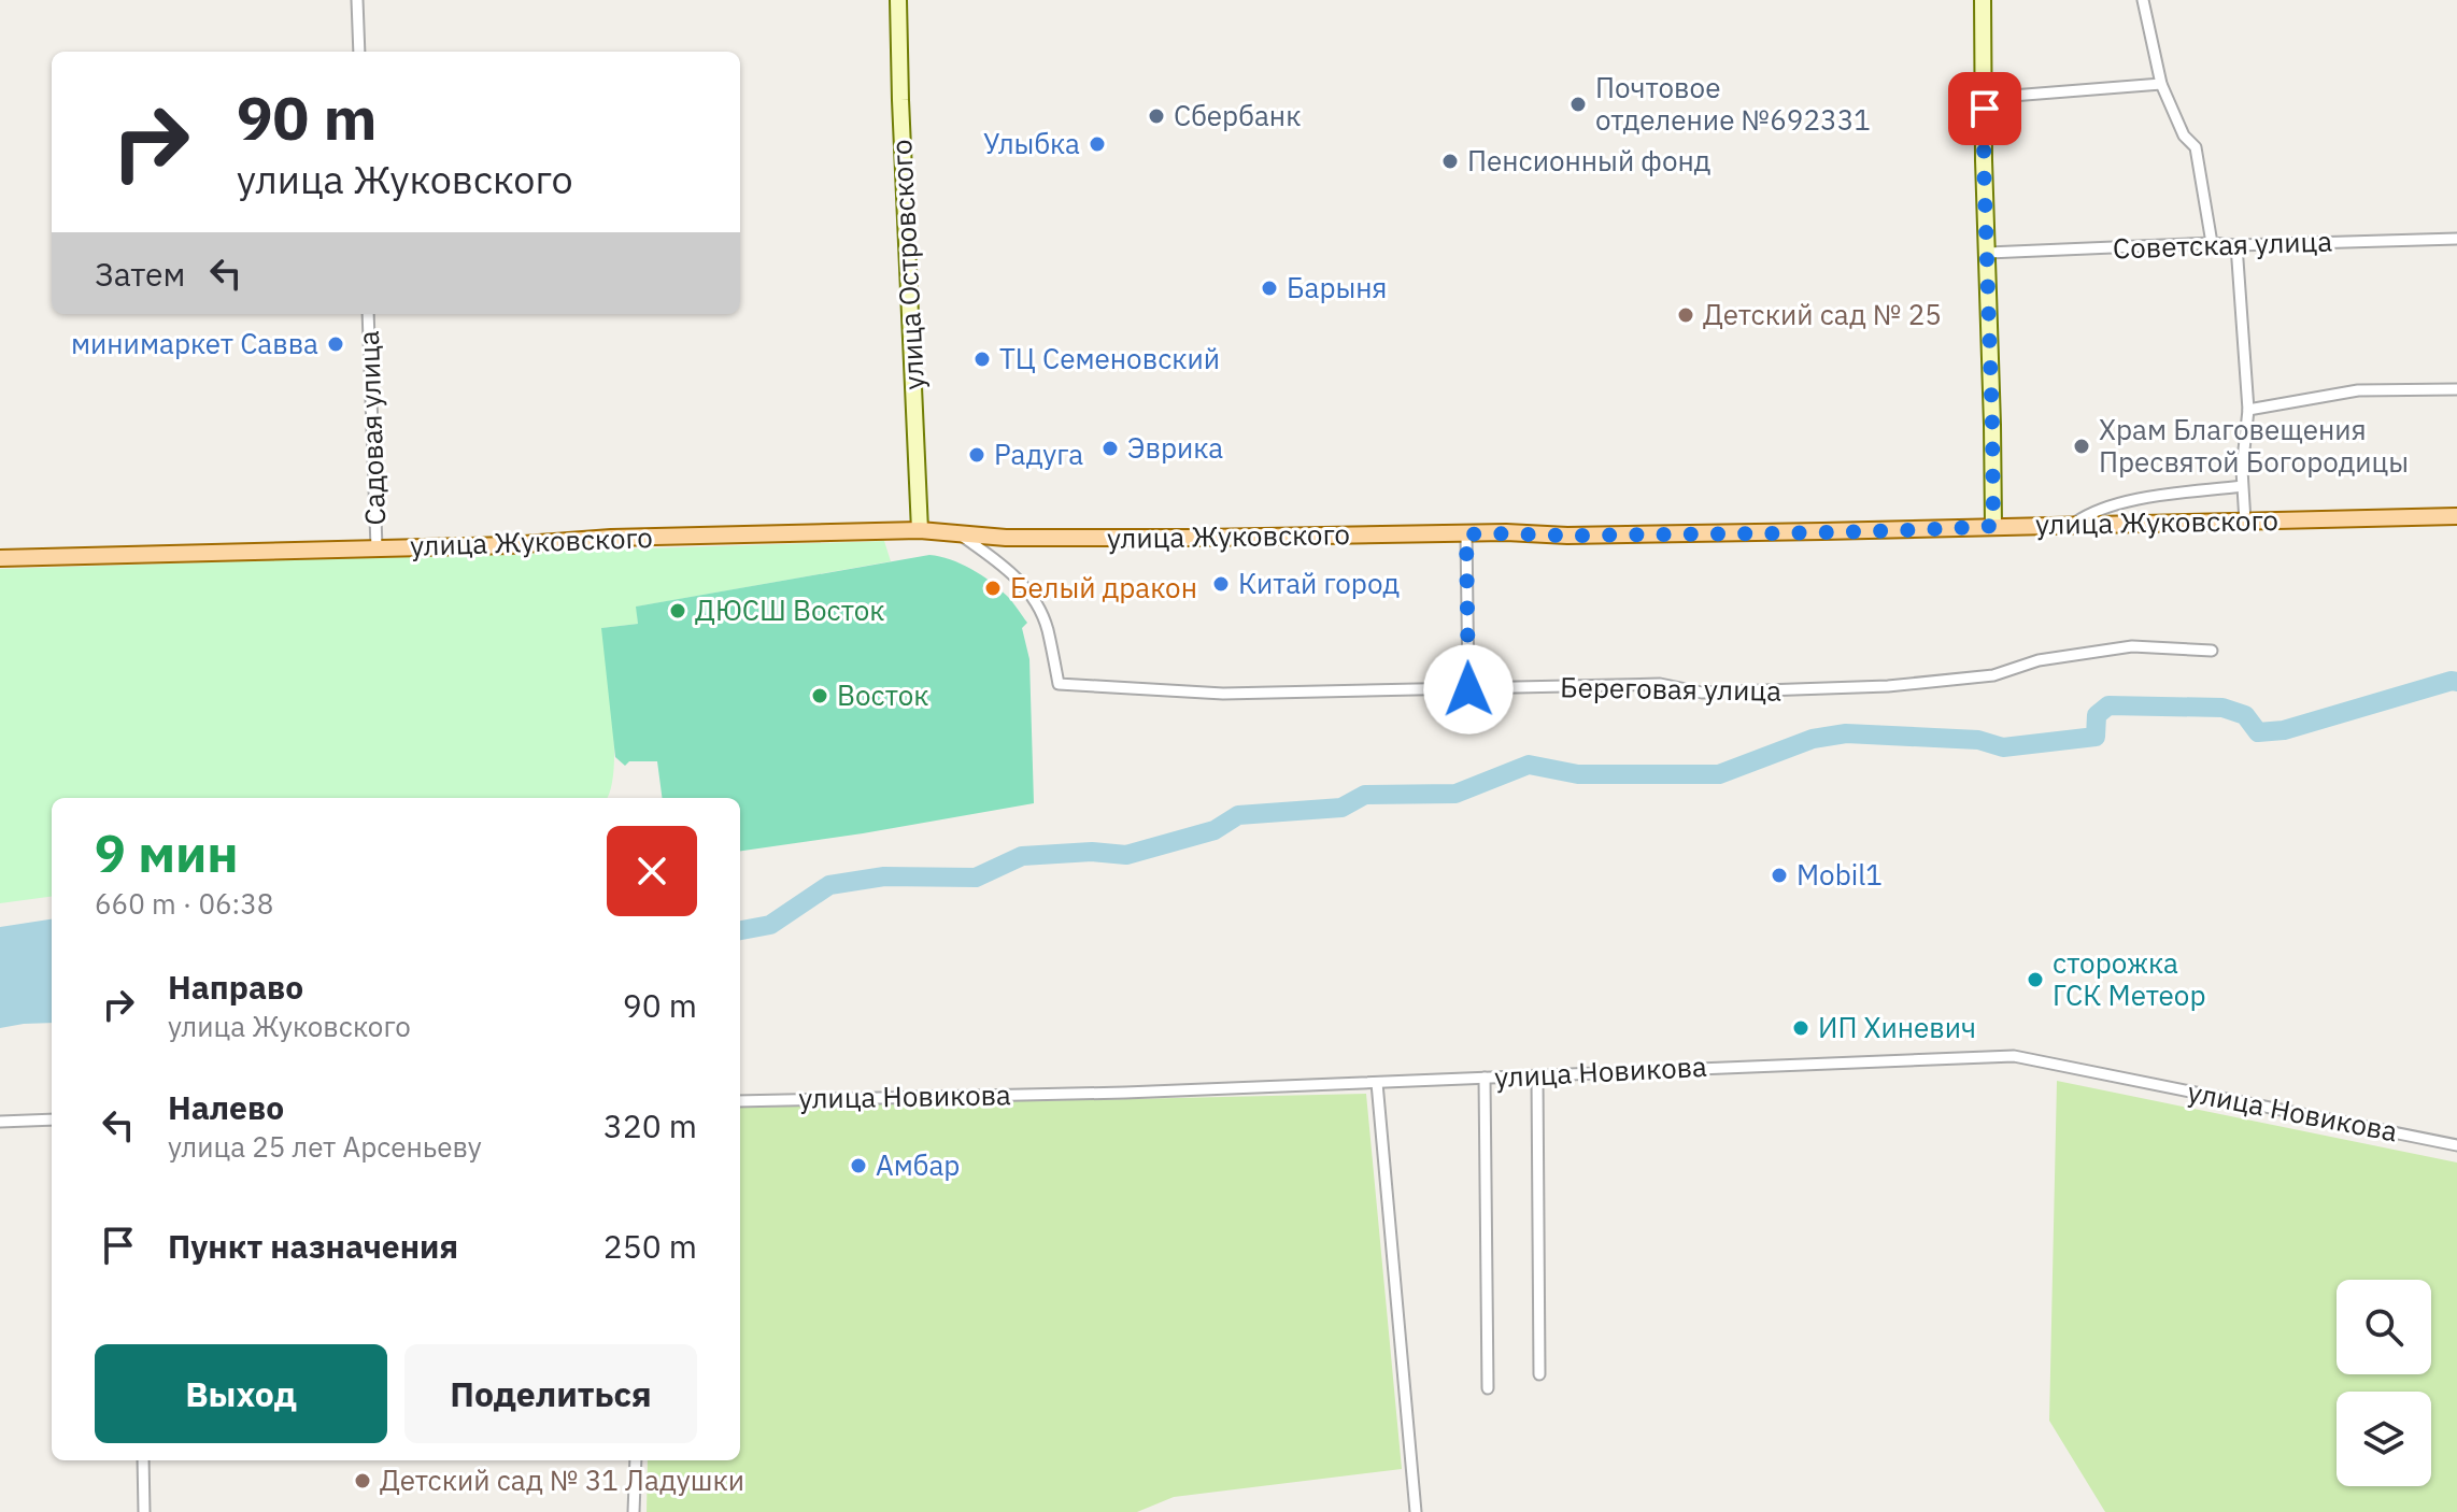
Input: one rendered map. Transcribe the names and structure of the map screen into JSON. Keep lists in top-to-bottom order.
{
  "streets": {
    "main road": ["улица Островского", "улица Жуковского"],
    "street": [
      "Советская улица",
      "Садовая улица",
      "Береговая улица",
      "улица Новикова"
    ]
  },
  "crossings": [
    ["улица Островского", "улица Жуковского"],
    ["Садовая улица", "улица Жуковского"],
    ["улица Жуковского", "Береговая улица"]
  ],
  "places": [
    "Почтовое отделение №692331",
    "Сбербанк",
    "Улыбка",
    "Пенсионный фонд",
    "Барыня",
    "Детский сад № 25",
    "минимаркет Савва",
    "ТЦ Семеновский",
    "Храм Благовещения Пресвятой Богородицы",
    "Эврика",
    "Радуга",
    "Китай город",
    "Белый дракон",
    "ДЮСШ Восток",
    "Восток",
    "Mobil1",
    "сторожка ГСК Метеор",
    "ИП Хиневич",
    "Амбар",
    "Детский сад № 31 Ладушки"
  ],
  "page": {
    "turn": ["90 m", "улица Жуковского"],
    "then": "Затем",
    "heading": ["9 мин", "660 m · 06:38"],
    "list": [
      {
        "name": "Направо",
        "note": "улица Жуковского",
        "value": "90 m"
      },
      {
        "name": "Налево",
        "note": "улица 25 лет Арсеньеву",
        "value": "320 m"
      },
      {
        "name": "Пункт назначения",
        "value": "250 m"
      }
    ],
    "buttons": ["Выход", "Поделиться"]
  }
}
